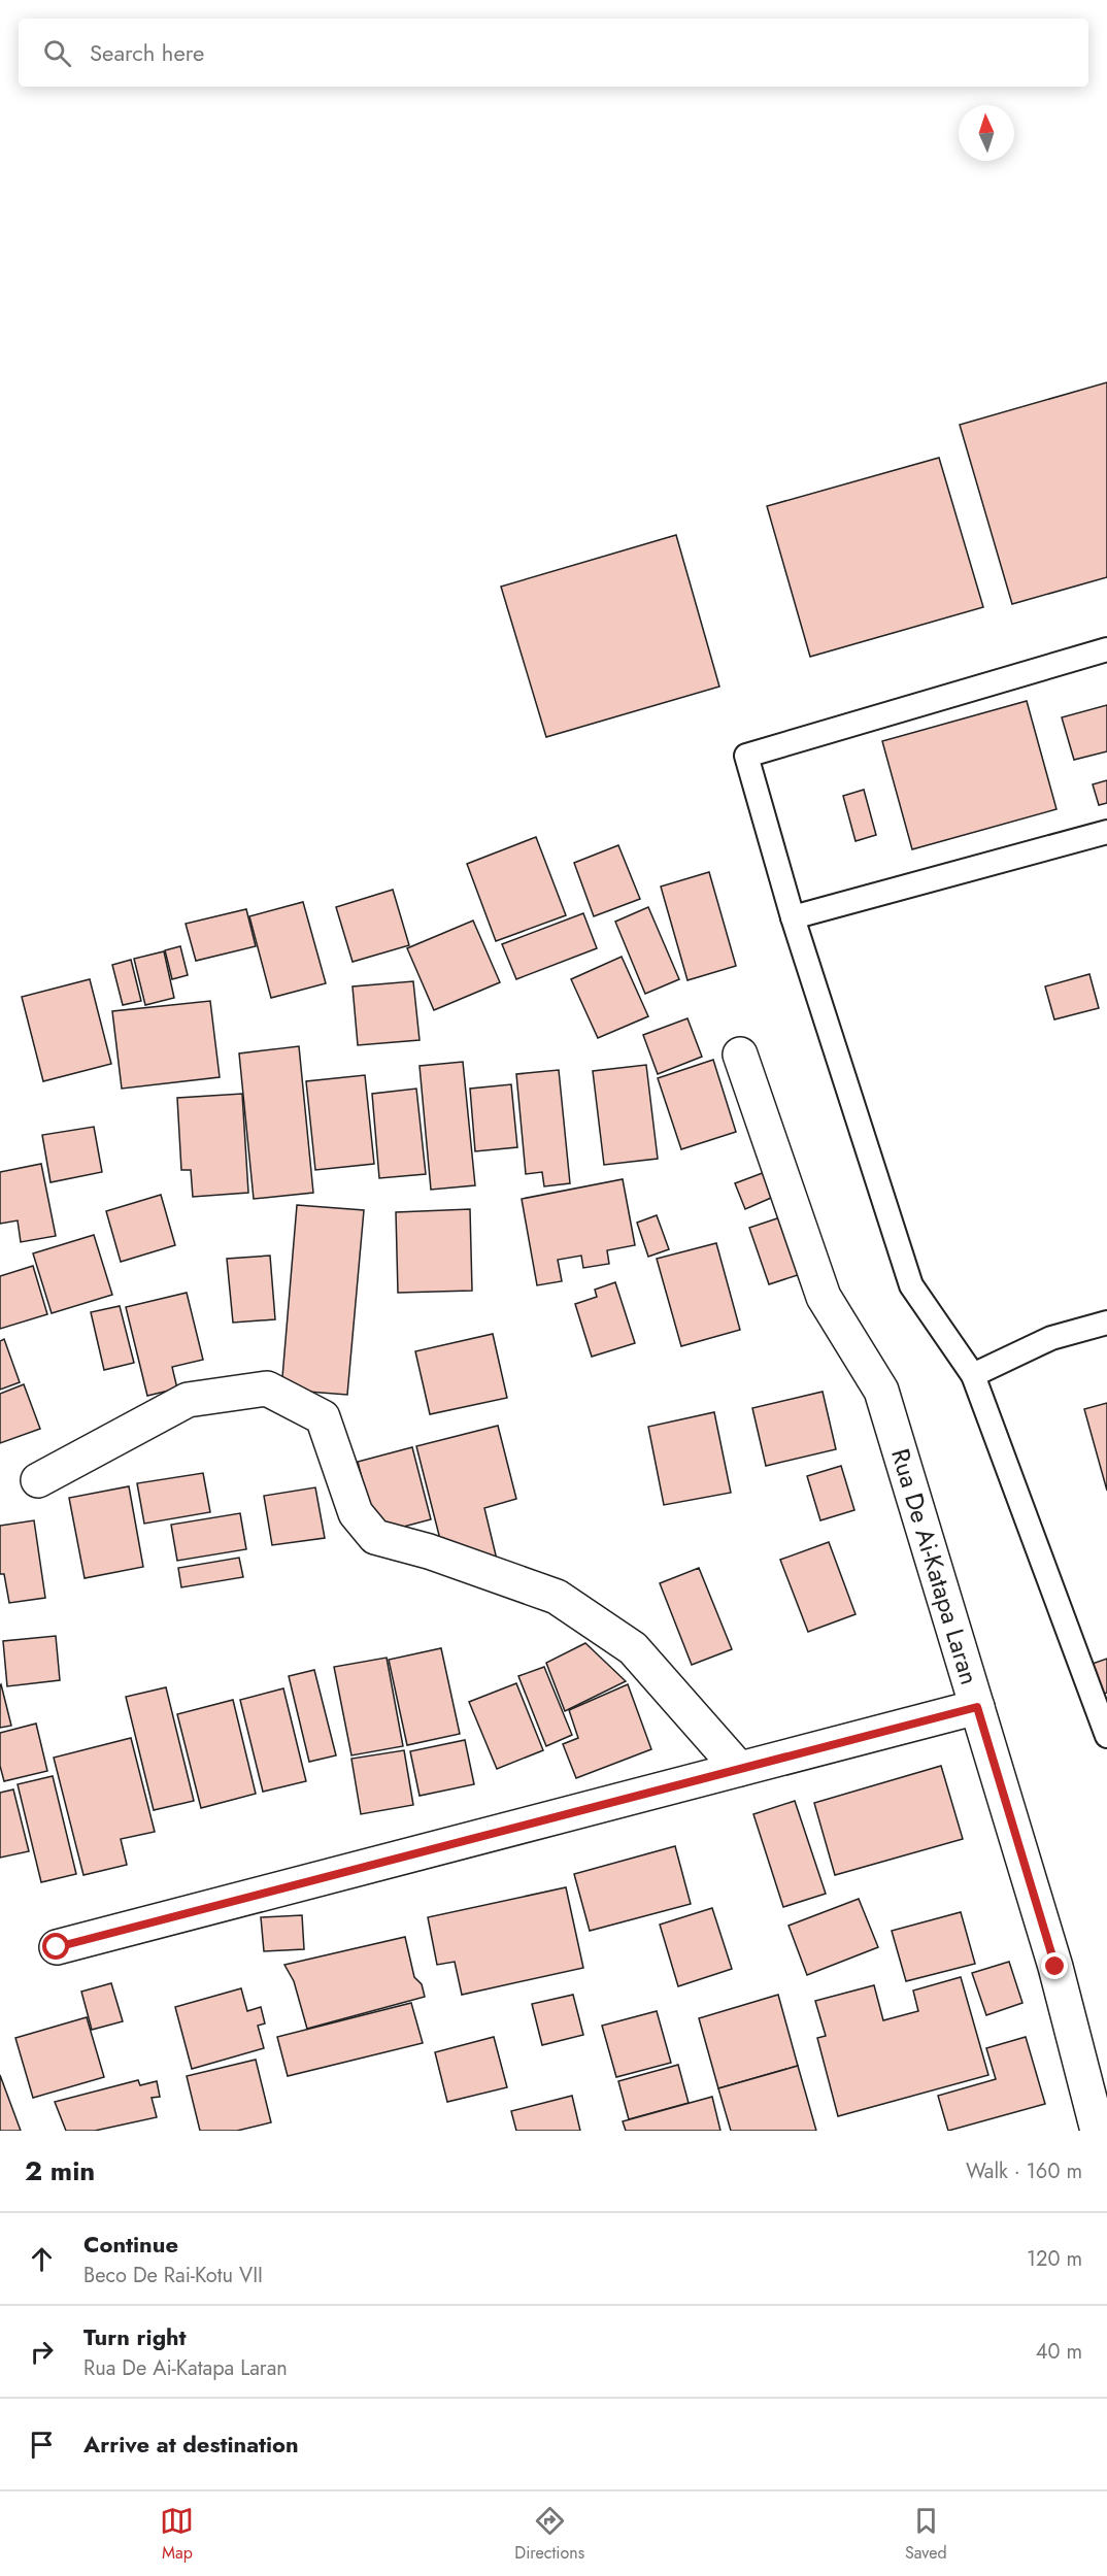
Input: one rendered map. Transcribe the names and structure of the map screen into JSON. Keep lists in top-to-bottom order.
{
  "streets": {
    "street": ["Rua De Ai-Katapa Laran"]
  },
  "north": "top",
  "page": {
    "search": "Search here",
    "heading": ["2 min", "Walk · 160 m"],
    "list": [
      ["Continue", "Beco De Rai-Kotu VII", "120 m"],
      ["Turn right", "Rua De Ai-Katapa Laran", "40 m"],
      "Arrive at destination"
    ],
    "nav": ["Map", "Directions", "Saved"]
  }
}
